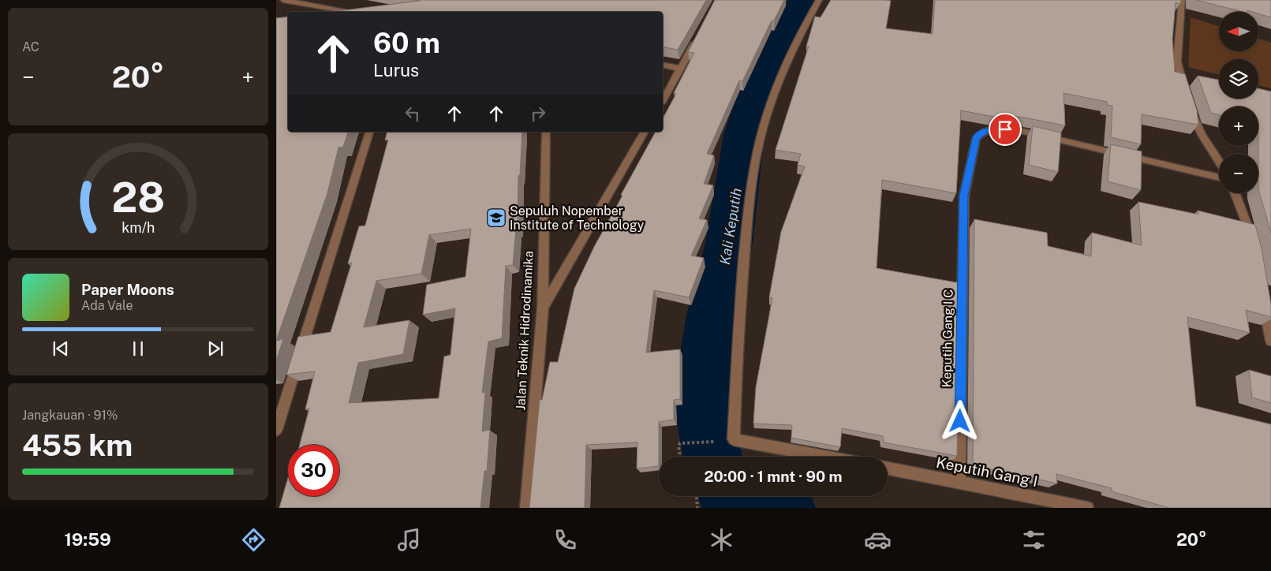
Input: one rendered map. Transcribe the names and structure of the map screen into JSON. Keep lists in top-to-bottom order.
{
  "streets": {
    "street": ["Jalan Teknik Hidrodinamika", "Keputih Gang I C", "Keputih Gang I"]
  },
  "crossings": [
    ["Keputih Gang I C", "Keputih Gang I"]
  ],
  "water": ["Kali Keputih"],
  "places": {
    "school or university": ["Sepuluh Nopember Institute of Technology"]
  },
  "north": "left",
  "page": {
    "tile": [
      "AC",
      ["Jangkauan · 91%", "455 km"]
    ],
    "map_buttons": ["+", "−"],
    "turn": ["60 m", "Lurus"],
    "heat": ["−", "20°", "+"],
    "song": ["Paper Moons", "Ada Vale"],
    "limit": "30",
    "trip": "20:00 · 1 mnt · 90 m",
    "tabs": ["19:59", "20°"],
    "gauge": ["28", "km/h"]
  }
}
